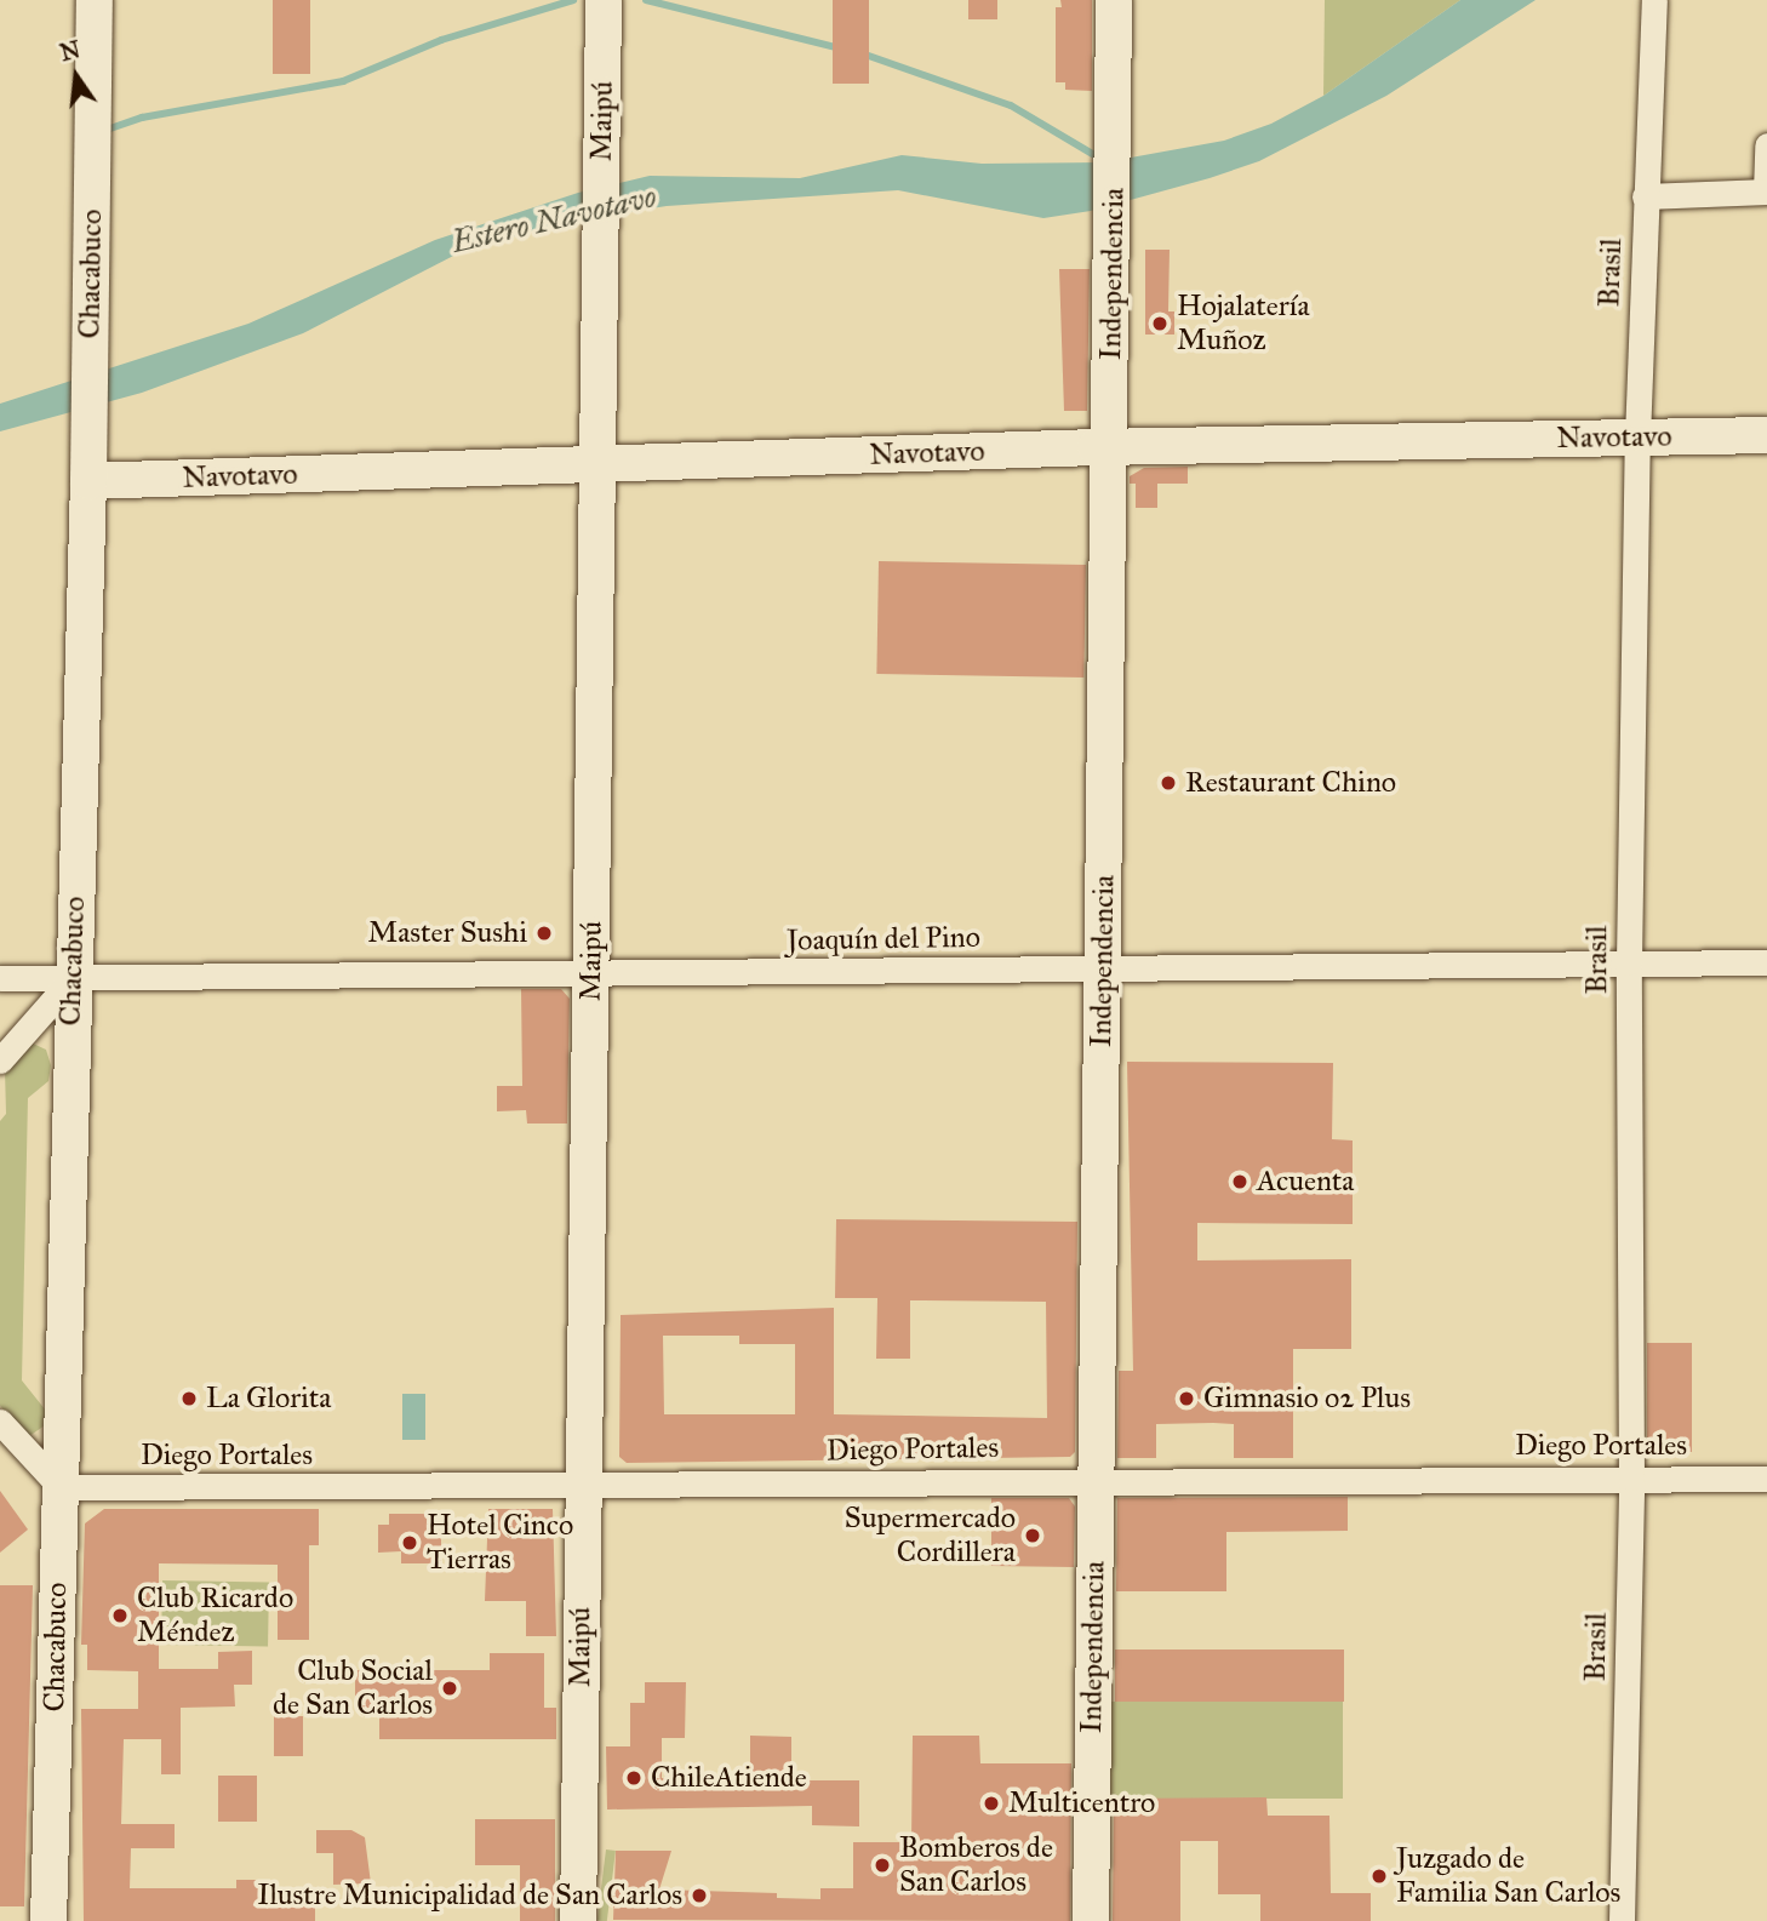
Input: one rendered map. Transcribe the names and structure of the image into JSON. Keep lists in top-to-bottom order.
{
  "streets": {
    "street": [
      "Maipú",
      "Brasil",
      "Chacabuco",
      "Independencia",
      "Navotavo",
      "Joaquín del Pino",
      "Diego Portales"
    ]
  },
  "crossings": [
    ["Maipú", "Navotavo"],
    ["Maipú", "Joaquín del Pino"],
    ["Maipú", "Diego Portales"],
    ["Brasil", "Navotavo"],
    ["Brasil", "Joaquín del Pino"],
    ["Brasil", "Diego Portales"],
    ["Chacabuco", "Navotavo"],
    ["Chacabuco", "Joaquín del Pino"],
    ["Chacabuco", "Diego Portales"],
    ["Independencia", "Navotavo"],
    ["Independencia", "Joaquín del Pino"],
    ["Independencia", "Diego Portales"]
  ],
  "water": ["Estero Navotavo"],
  "places": [
    "Hojalatería Muñoz",
    "Restaurant Chino",
    "Master Sushi",
    "Acuenta",
    "La Glorita",
    "Gimnasio o2 Plus",
    "Supermercado Cordillera",
    "Hotel Cinco Tierras",
    "Club Ricardo Méndez",
    "Club Social de San Carlos",
    "ChileAtiende",
    "Multicentro",
    "Bomberos de San Carlos",
    "Juzgado de Familia San Carlos",
    "Ilustre Municipalidad de San Carlos"
  ],
  "north": "top"
}
